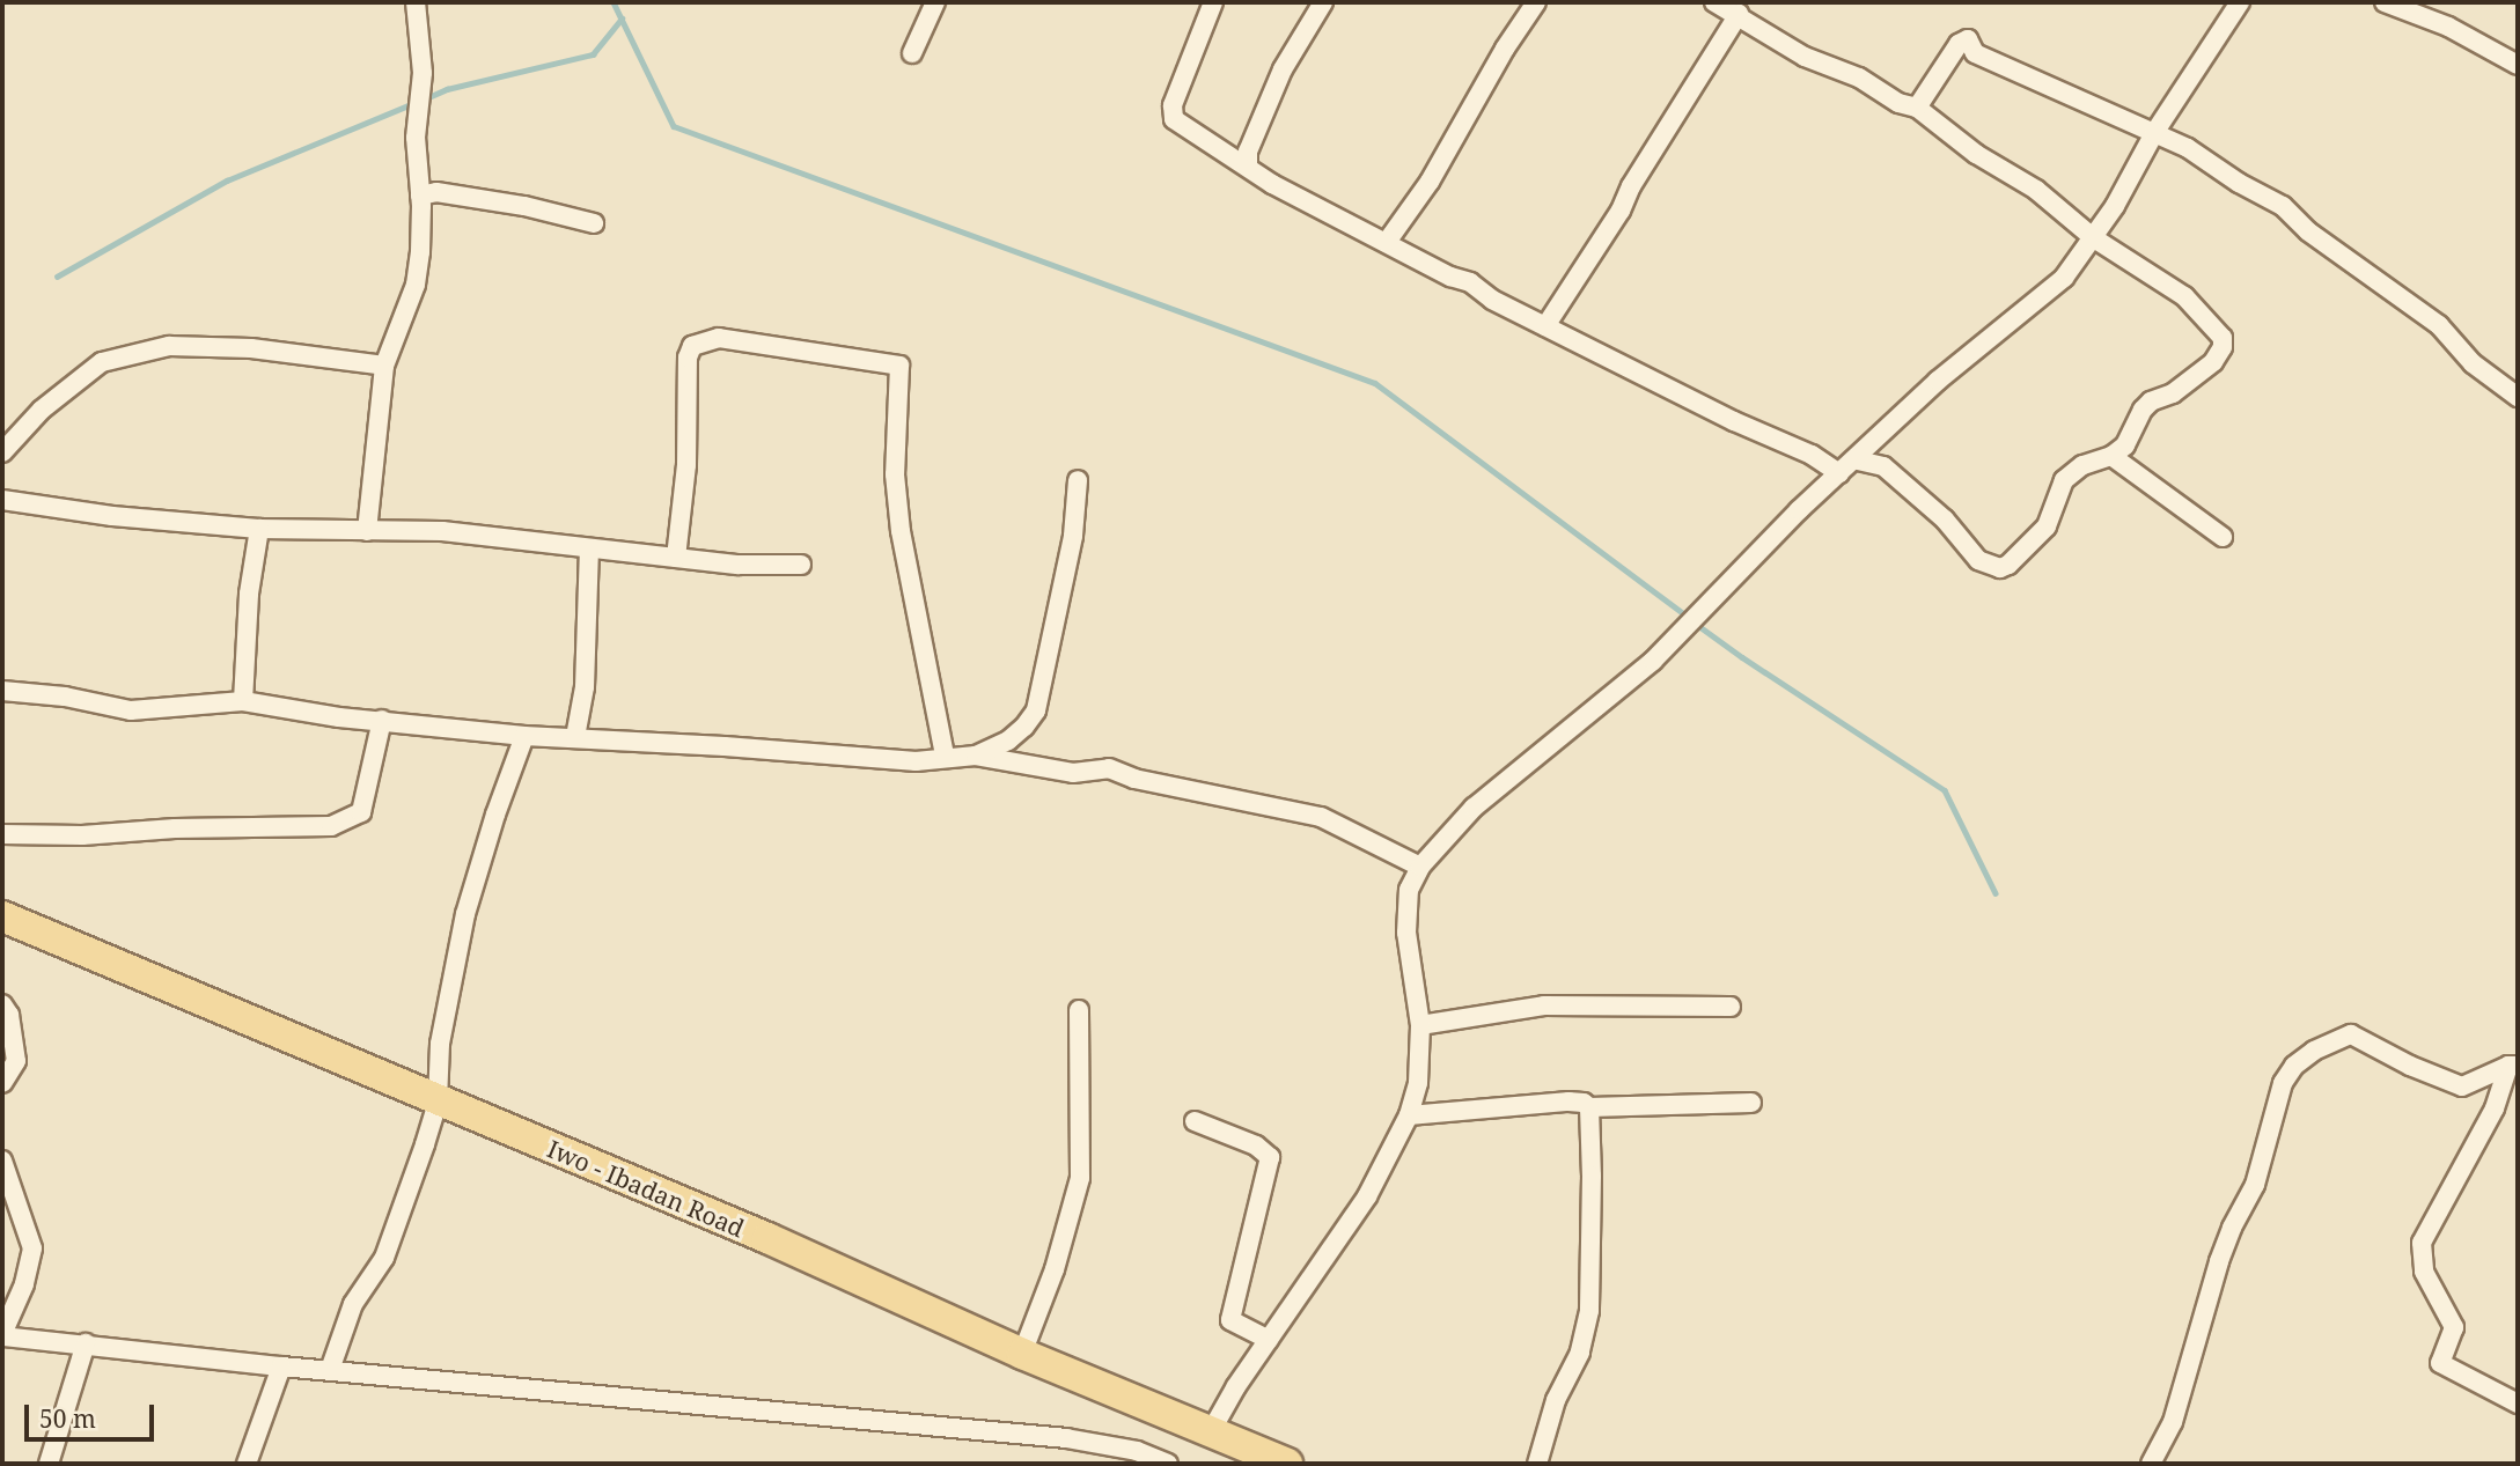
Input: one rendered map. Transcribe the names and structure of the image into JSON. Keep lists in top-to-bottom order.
{
  "streets": {
    "main road": ["Iwo - Ibadan Road"]
  },
  "scale_bar": "50 m"
}
